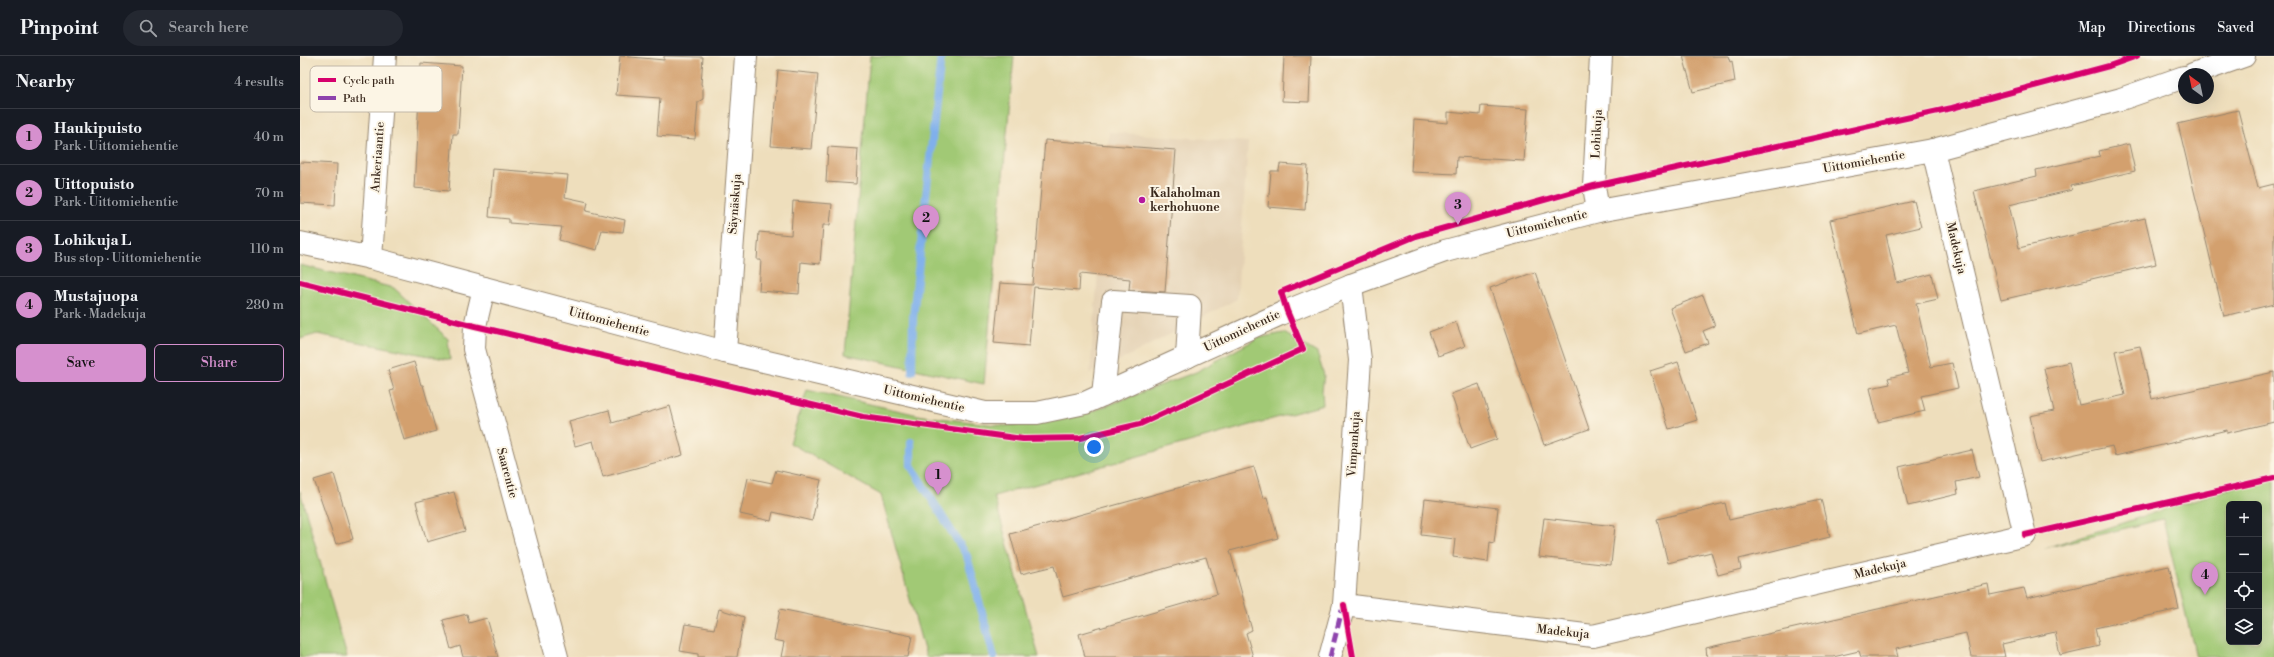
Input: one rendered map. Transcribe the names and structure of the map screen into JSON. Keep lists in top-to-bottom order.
{
  "streets": {
    "street": [
      "Lohikuja",
      "Ankeriaantie",
      "Uittomiehentie",
      "Säynäskuja",
      "Madekuja",
      "Vimpankuja",
      "Saarentie"
    ]
  },
  "crossings": [
    ["Lohikuja", "Uittomiehentie"],
    ["Ankeriaantie", "Uittomiehentie"],
    ["Uittomiehentie", "Säynäskuja"],
    ["Uittomiehentie", "Madekuja"],
    ["Uittomiehentie", "Vimpankuja"],
    ["Uittomiehentie", "Saarentie"],
    ["Madekuja", "Vimpankuja"]
  ],
  "places": ["Kalaholman kerhohuone"],
  "legend": ["Cycle path", "Path"],
  "north": "top left",
  "page": {
    "header": "Pinpoint",
    "search": "Search here",
    "nav": ["Map", "Directions", "Saved"],
    "heading": ["Nearby", "4 results"],
    "list": [
      {
        "mark": "1",
        "name": "Haukipuisto",
        "note": "Park · Uittomiehentie",
        "value": "40 m"
      },
      {
        "mark": "2",
        "name": "Uittopuisto",
        "note": "Park · Uittomiehentie",
        "value": "70 m"
      },
      {
        "mark": "3",
        "name": "Lohikuja L",
        "note": "Bus stop · Uittomiehentie",
        "value": "110 m"
      },
      {
        "mark": "4",
        "name": "Mustajuopa",
        "note": "Park · Madekuja",
        "value": "280 m"
      }
    ],
    "pins": [
      "3",
      "2",
      "1",
      "4"
    ],
    "buttons": ["Save", "Share"],
    "map_buttons": ["+", "−"]
  }
}
